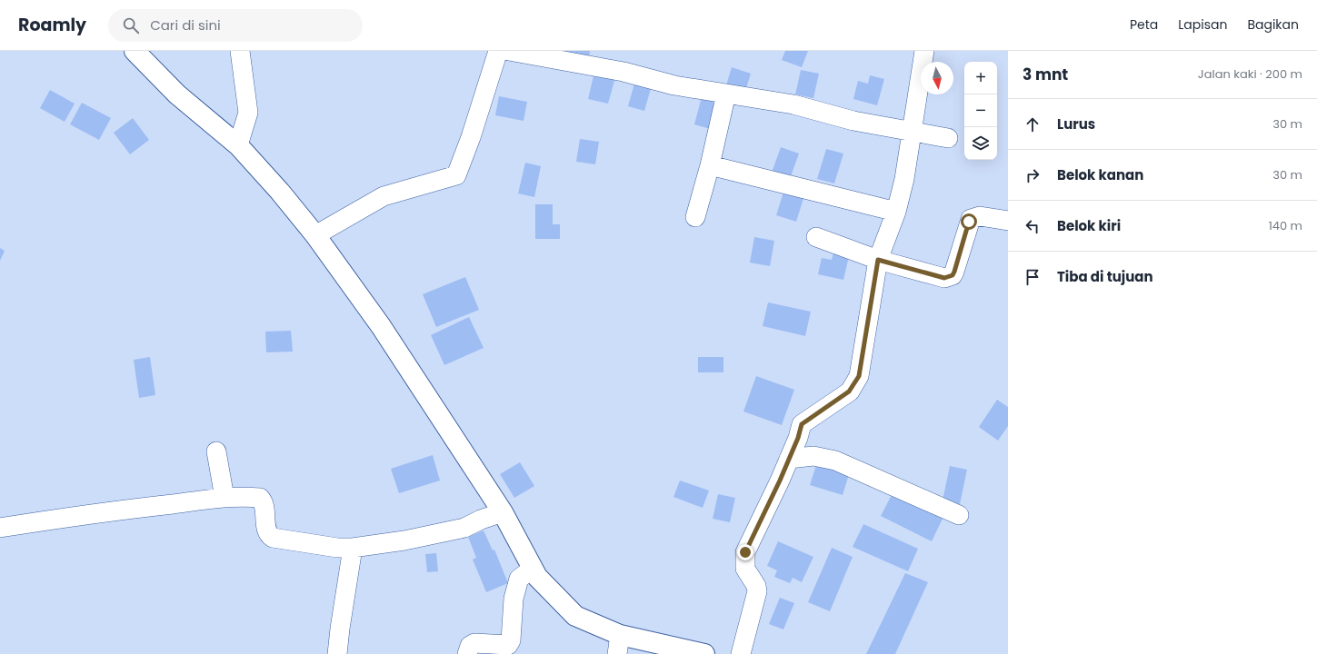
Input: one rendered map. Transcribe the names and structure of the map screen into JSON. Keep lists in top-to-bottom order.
{
  "north": "bottom",
  "page": {
    "header": "Roamly",
    "search": "Cari di sini",
    "nav": ["Peta", "Lapisan", "Bagikan"],
    "heading": ["3 mnt", "Jalan kaki · 200 m"],
    "map_buttons": ["+", "−"],
    "list": [
      ["Lurus", "30 m"],
      ["Belok kanan", "30 m"],
      ["Belok kiri", "140 m"],
      "Tiba di tujuan"
    ]
  }
}
